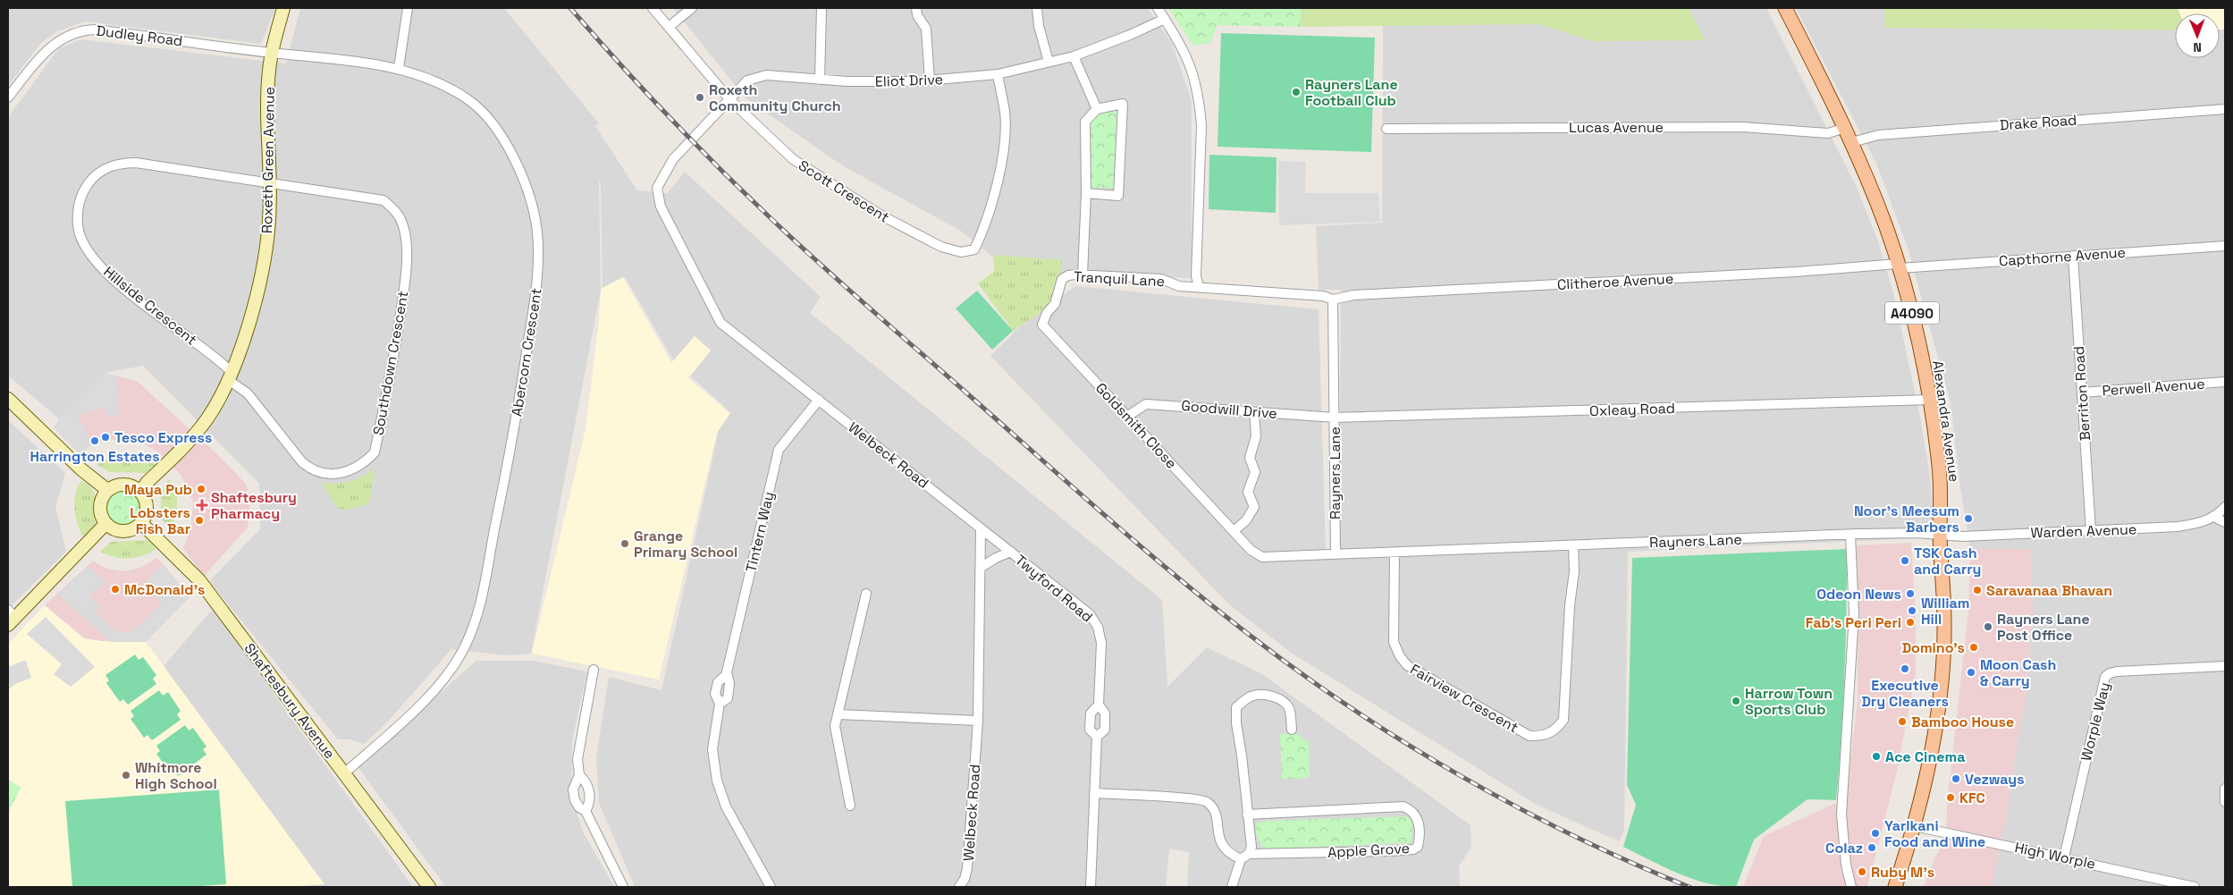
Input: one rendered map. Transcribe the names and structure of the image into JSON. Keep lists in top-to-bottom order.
{
  "streets": {
    "main road": ["A4090", "Alexandra Avenue"],
    "street": [
      "Dudley Road",
      "Eliot Drive",
      "Drake Road",
      "Lucas Avenue",
      "Roxeth Green Avenue",
      "Scott Crescent",
      "Capthorne Avenue",
      "Tranquil Lane",
      "Clitheroe Avenue",
      "Hillside Crescent",
      "Abercorn Crescent",
      "Southdown Crescent",
      "Perwell Avenue",
      "Berriton Road",
      "Goodwill Drive",
      "Oxleay Road",
      "Goldsmith Close",
      "Welbeck Road",
      "Rayners Lane",
      "Warden Avenue",
      "Tintern Way",
      "Twyford Road",
      "Fairview Crescent",
      "Shaftesbury Avenue",
      "Worple Way",
      "Apple Grove",
      "High Worple"
    ]
  },
  "crossings": [
    ["Dudley Road", "Roxeth Green Avenue"],
    ["Dudley Road", "Abercorn Crescent"],
    ["Eliot Drive", "Scott Crescent"],
    ["Eliot Drive", "Welbeck Road"],
    ["Drake Road", "Alexandra Avenue"],
    ["Lucas Avenue", "Alexandra Avenue"],
    ["Roxeth Green Avenue", "Hillside Crescent"],
    ["Roxeth Green Avenue", "Abercorn Crescent"],
    ["Roxeth Green Avenue", "Southdown Crescent"],
    ["Roxeth Green Avenue", "Shaftesbury Avenue"],
    ["Scott Crescent", "Welbeck Road"],
    ["Capthorne Avenue", "Clitheroe Avenue"],
    ["Capthorne Avenue", "Berriton Road"],
    ["Capthorne Avenue", "Alexandra Avenue"],
    ["Tranquil Lane", "Goldsmith Close"],
    ["Clitheroe Avenue", "Alexandra Avenue"],
    ["Clitheroe Avenue", "Rayners Lane"],
    ["Hillside Crescent", "Southdown Crescent"],
    ["Abercorn Crescent", "Shaftesbury Avenue"],
    ["Perwell Avenue", "Berriton Road"],
    ["Berriton Road", "Warden Avenue"],
    ["Goodwill Drive", "Oxleay Road"],
    ["Goodwill Drive", "Goldsmith Close"],
    ["Goodwill Drive", "Rayners Lane"],
    ["Oxleay Road", "Alexandra Avenue"],
    ["Oxleay Road", "Rayners Lane"],
    ["Alexandra Avenue", "Rayners Lane"],
    ["Alexandra Avenue", "Warden Avenue"],
    ["Alexandra Avenue", "High Worple"],
    ["Goldsmith Close", "Rayners Lane"],
    ["Welbeck Road", "Tintern Way"],
    ["Welbeck Road", "Twyford Road"],
    ["Rayners Lane", "Warden Avenue"],
    ["Rayners Lane", "Fairview Crescent"],
    ["Worple Way", "High Worple"]
  ],
  "places": {
    "other": [
      "Rayners Lane Football Club",
      "Roxeth Community Church",
      "Tesco Express",
      "Harrington Estates",
      "Maya Pub",
      "Noor's Meesum Barbers",
      "Lobsters Fish Bar",
      "Grange Primary School",
      "TSK Cash and Carry",
      "McDonald's",
      "Saravanaa Bhavan",
      "Odeon News",
      "William Hill",
      "Fab's Peri Peri",
      "Rayners Lane Post Office",
      "Domino's",
      "Executive Dry Cleaners",
      "Moon Cash & Carry",
      "Harrow Town Sports Club",
      "Bamboo House",
      "Ace Cinema",
      "Whitmore High School",
      "Vezways",
      "KFC",
      "Yarlkani Food and Wine",
      "Colaz",
      "Ruby M's"
    ],
    "health": ["Shaftesbury Pharmacy"]
  },
  "north": "bottom"
}
